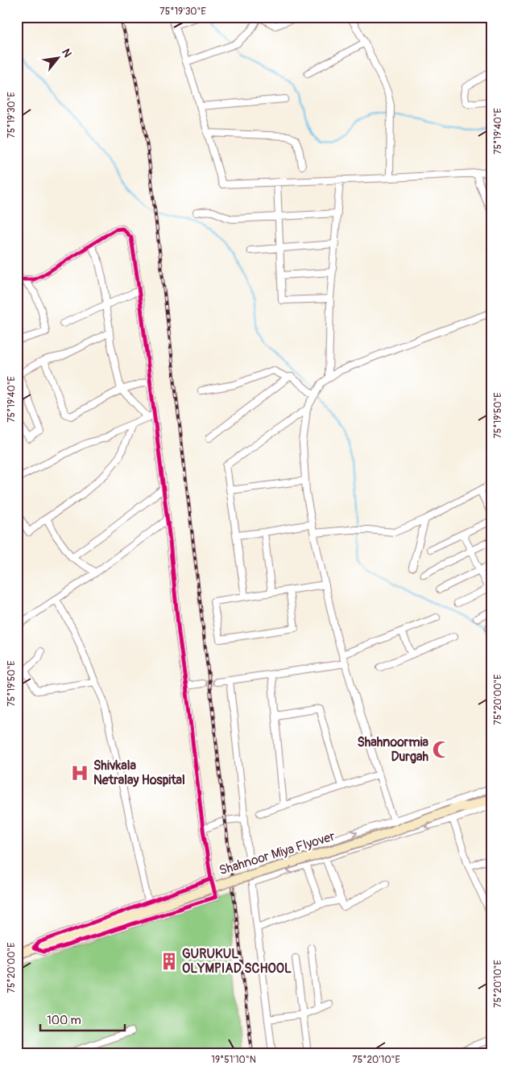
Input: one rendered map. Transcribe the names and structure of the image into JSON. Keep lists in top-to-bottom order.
{
  "streets": {
    "main road": ["Shahnoor Miya Flyover"]
  },
  "places": {
    "mosque": ["Shahnoormia Durgah"],
    "hospital": ["Shivkala Netralay Hospital"],
    "building": ["GURUKUL OLYMPIAD SCHOOL"]
  },
  "scale_bar": "100 m",
  "north": "top right",
  "coordinates": [
    "75°19'30\"E",
    "75°19'40\"E",
    "75°19'50\"E",
    "75°20'00\"E",
    "75°20'10\"E",
    "19°51'10\"N"
  ]
}
